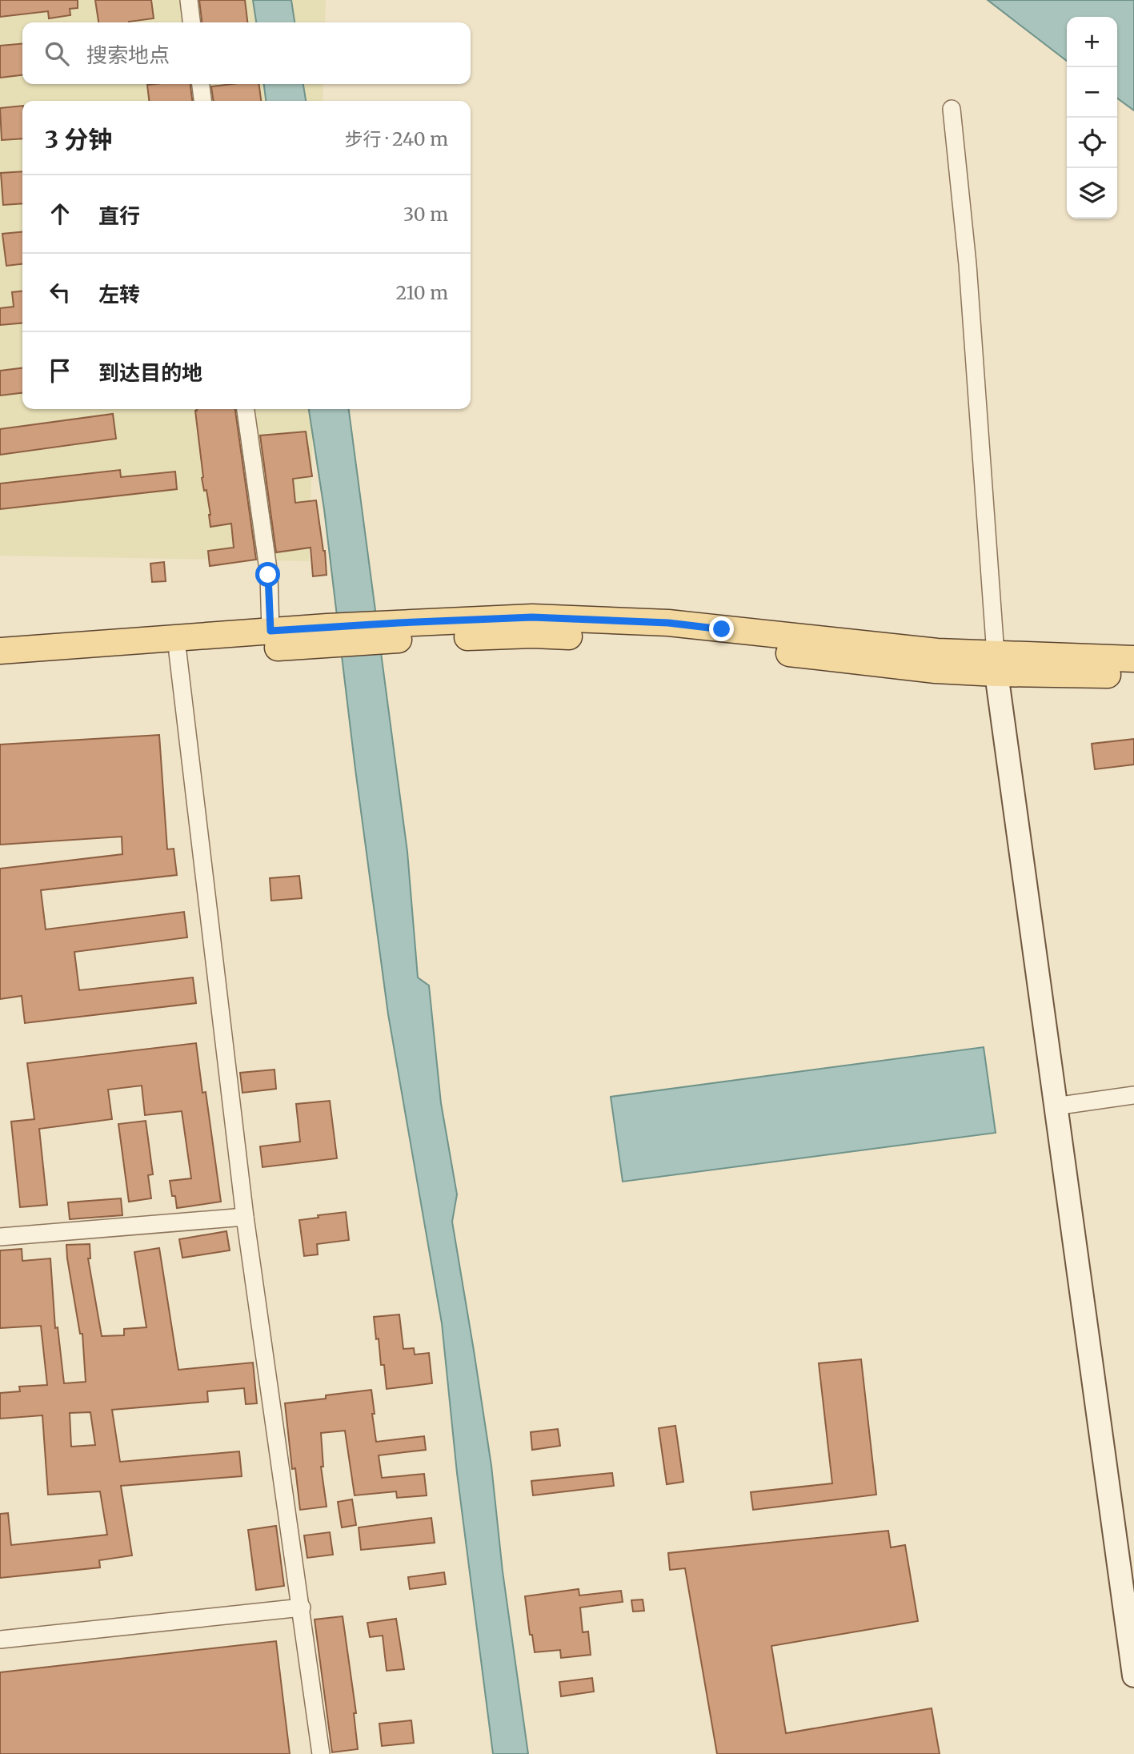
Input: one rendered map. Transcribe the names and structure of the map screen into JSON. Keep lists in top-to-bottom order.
{
  "page": {
    "map_buttons": ["+", "−"],
    "search": "搜索地点",
    "heading": ["3 分钟", "步行 · 240 m"],
    "list": [
      ["直行", "30 m"],
      ["左转", "210 m"],
      "到达目的地"
    ]
  }
}
